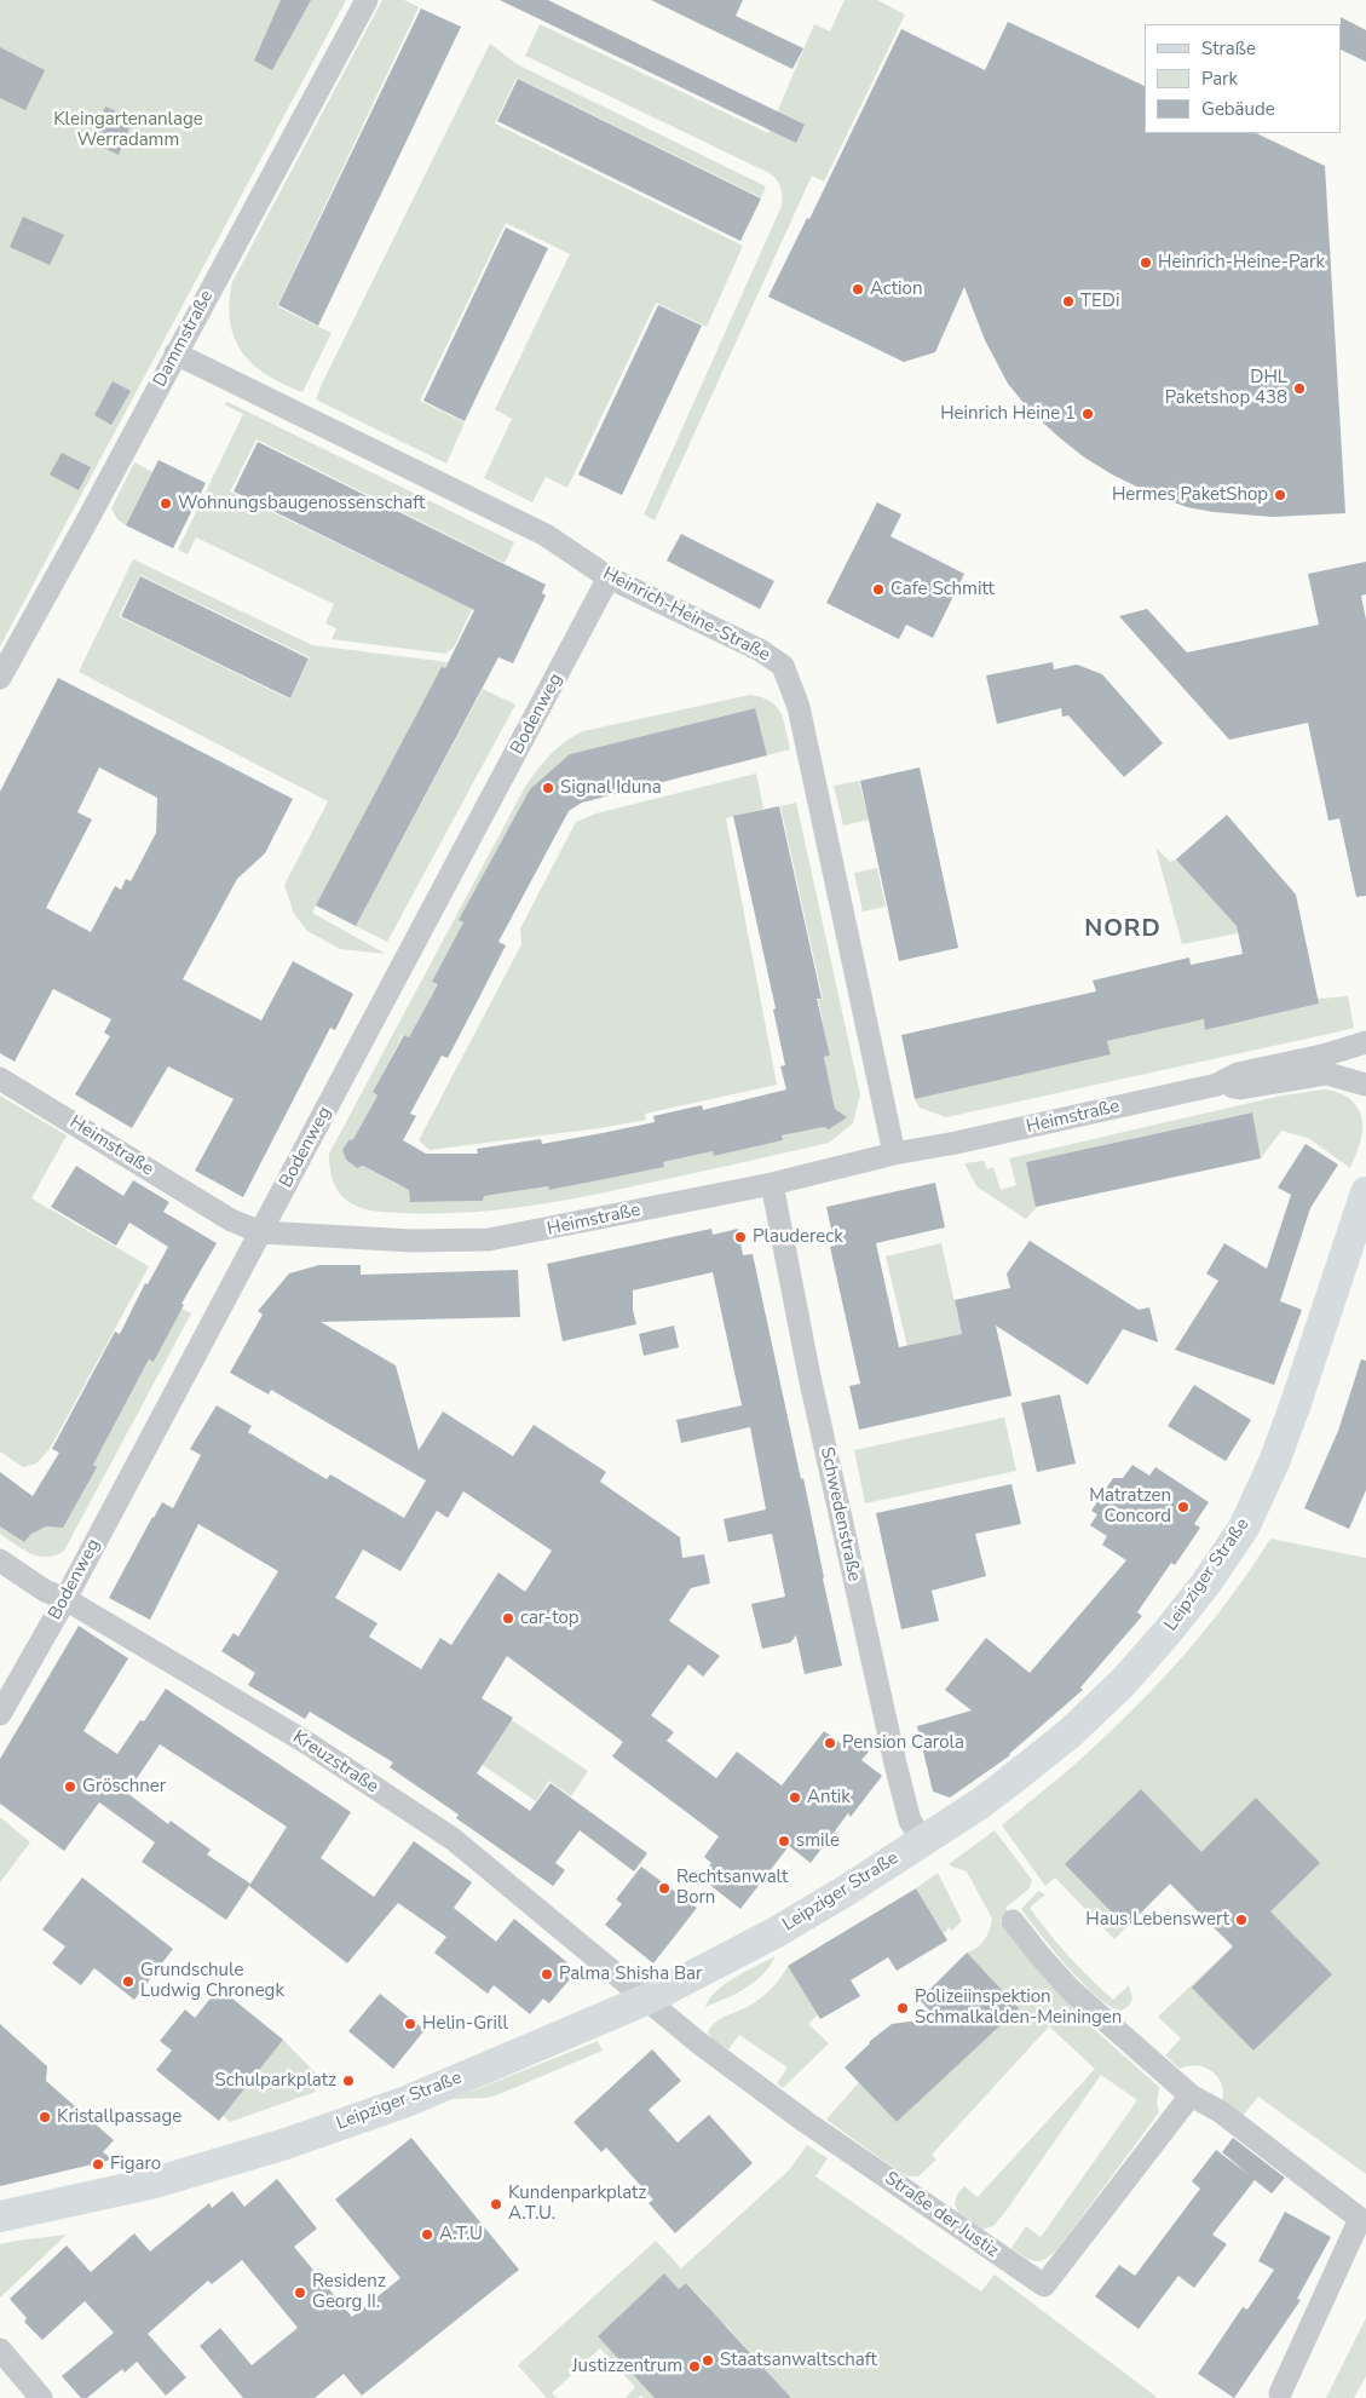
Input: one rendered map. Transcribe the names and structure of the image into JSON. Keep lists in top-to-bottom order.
{
  "streets": {
    "main road": ["Leipziger Straße"],
    "street": [
      "Dammstraße",
      "Heinrich-Heine-Straße",
      "Bodenweg",
      "Heimstraße",
      "Schwedenstraße",
      "Kreuzstraße",
      "Straße der Justiz"
    ]
  },
  "crossings": [
    ["Dammstraße", "Heinrich-Heine-Straße"],
    ["Heinrich-Heine-Straße", "Bodenweg"],
    ["Heinrich-Heine-Straße", "Heimstraße"],
    ["Bodenweg", "Heimstraße"],
    ["Bodenweg", "Kreuzstraße"],
    ["Heimstraße", "Schwedenstraße"],
    ["Schwedenstraße", "Leipziger Straße"],
    ["Leipziger Straße", "Kreuzstraße"],
    ["Leipziger Straße", "Straße der Justiz"],
    ["Kreuzstraße", "Straße der Justiz"]
  ],
  "districts": ["NORD"],
  "parks": ["Kleingartenanlage Werradamm"],
  "places": [
    "Heinrich-Heine-Park",
    "Action",
    "TEDi",
    "DHL Paketshop 438",
    "Heinrich Heine 1",
    "Hermes PaketShop",
    "Wohnungsbaugenossenschaft",
    "Cafe Schmitt",
    "Signal Iduna",
    "Plaudereck",
    "Matratzen Concord",
    "car-top",
    "Pension Carola",
    "Gröschner",
    "Antik",
    "smile",
    "Rechtsanwalt Born",
    "Haus Lebenswert",
    "Palma Shisha Bar",
    "Grundschule Ludwig Chronegk",
    "Polizeiinspektion Schmalkalden-Meiningen",
    "Helin-Grill",
    "Schulparkplatz",
    "Kristallpassage",
    "Figaro",
    "Kundenparkplatz A.T.U.",
    "A.T.U",
    "Residenz Georg II.",
    "Staatsanwaltschaft",
    "Justizzentrum"
  ],
  "legend": ["Straße", "Park", "Gebäude"]
}
